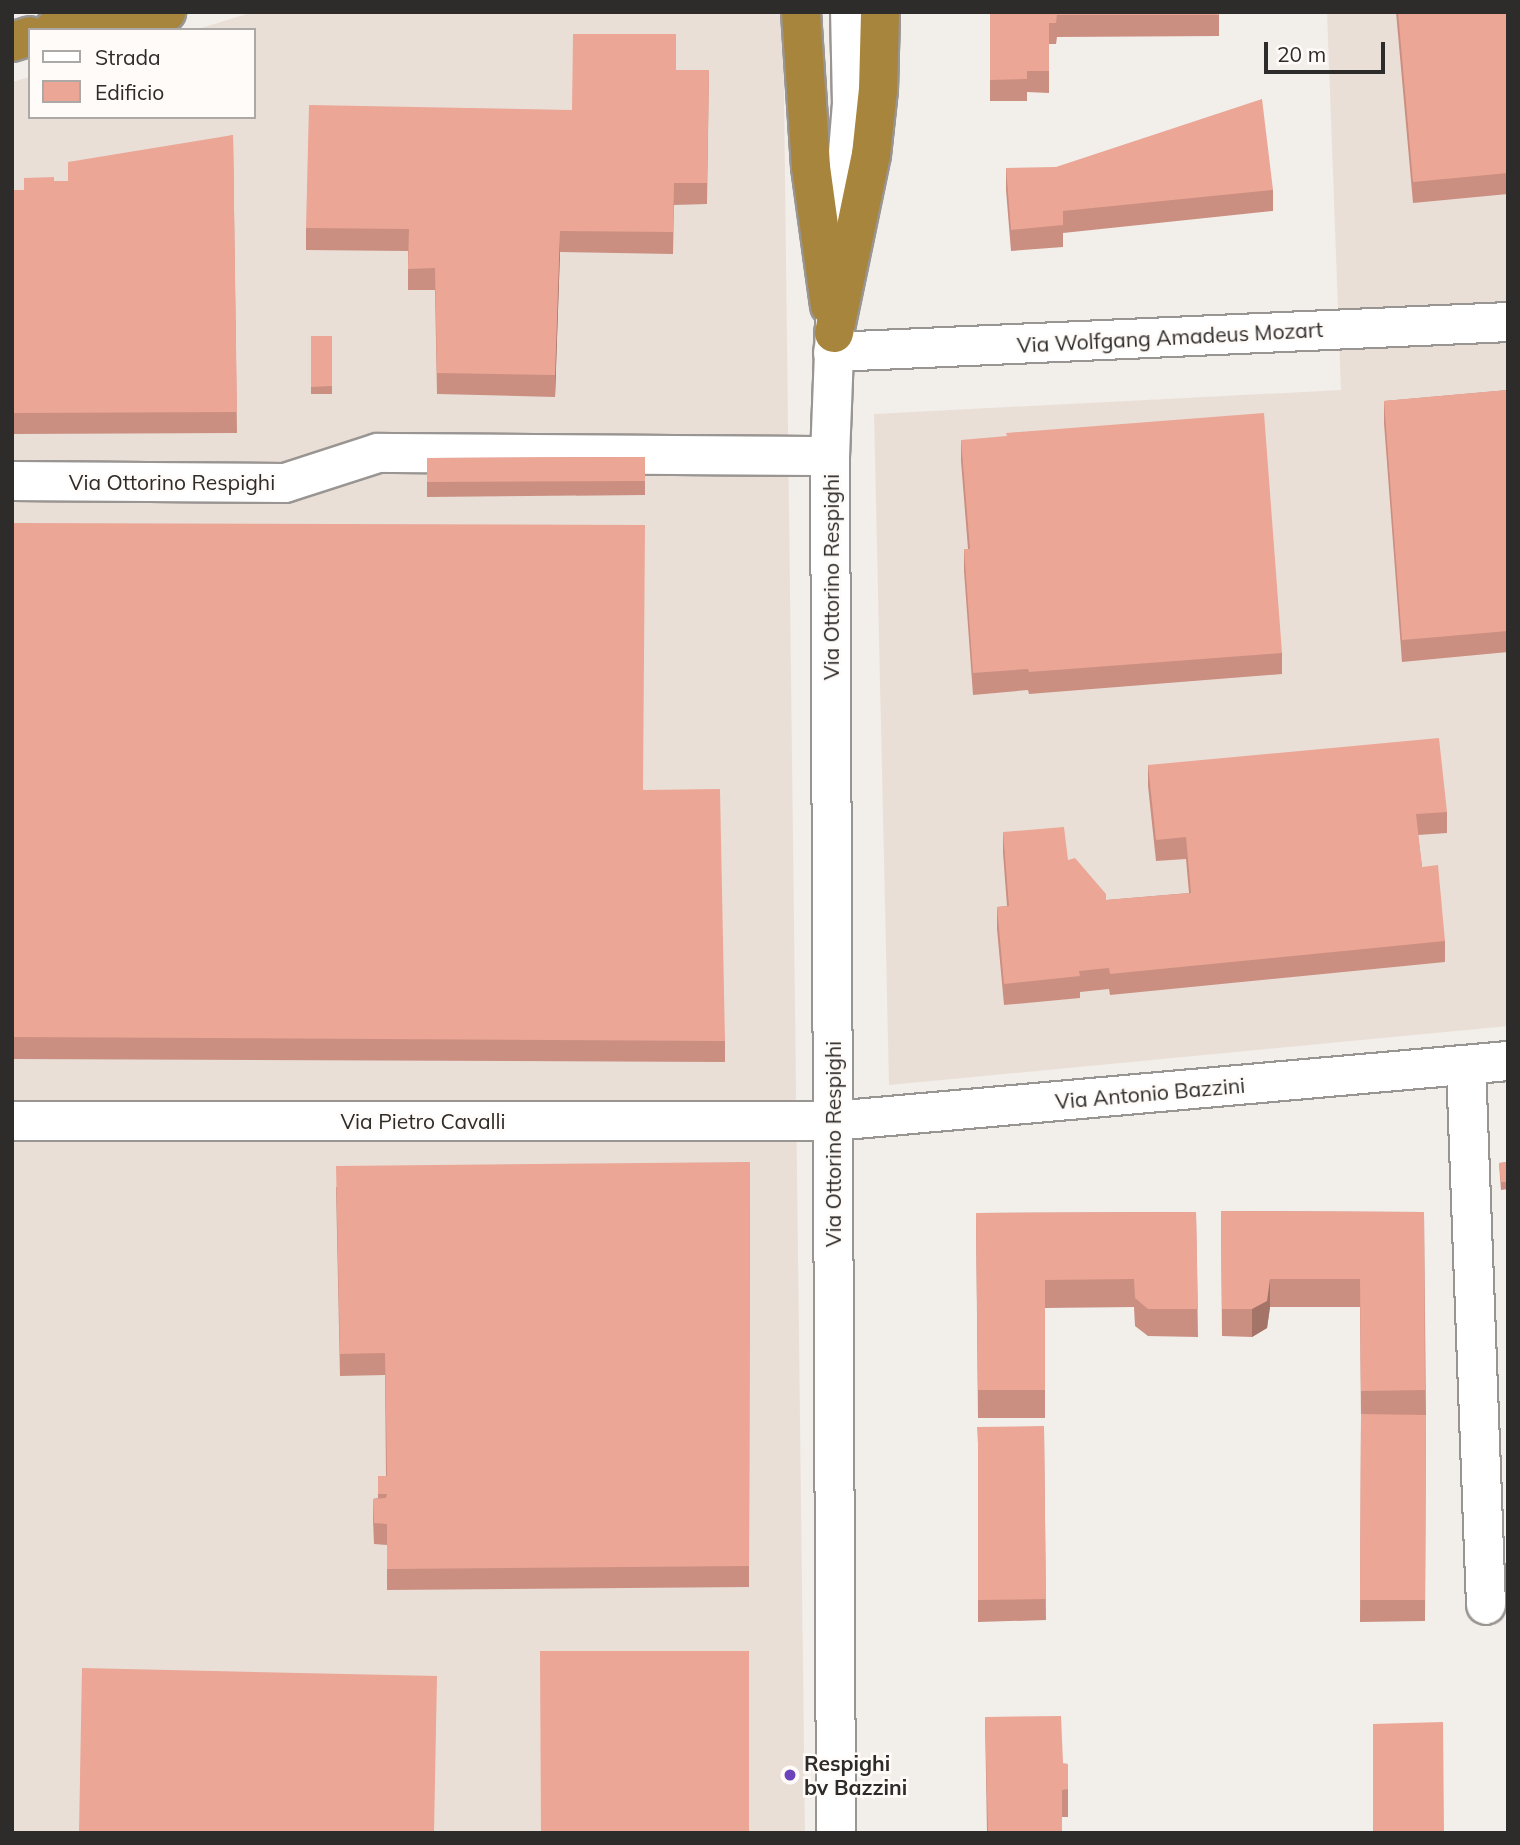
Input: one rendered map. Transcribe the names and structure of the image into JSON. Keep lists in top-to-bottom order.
{
  "streets": {
    "street": [
      "Via Wolfgang Amadeus Mozart",
      "Via Ottorino Respighi",
      "Via Antonio Bazzini",
      "Via Pietro Cavalli"
    ]
  },
  "crossings": [
    ["Via Wolfgang Amadeus Mozart", "Via Ottorino Respighi"],
    ["Via Ottorino Respighi", "Via Antonio Bazzini"],
    ["Via Ottorino Respighi", "Via Pietro Cavalli"],
    ["Via Antonio Bazzini", "Via Pietro Cavalli"]
  ],
  "places": ["Respighi bv Bazzini"],
  "legend": ["Strada", "Edificio"],
  "scale_bar": "20 m"
}
